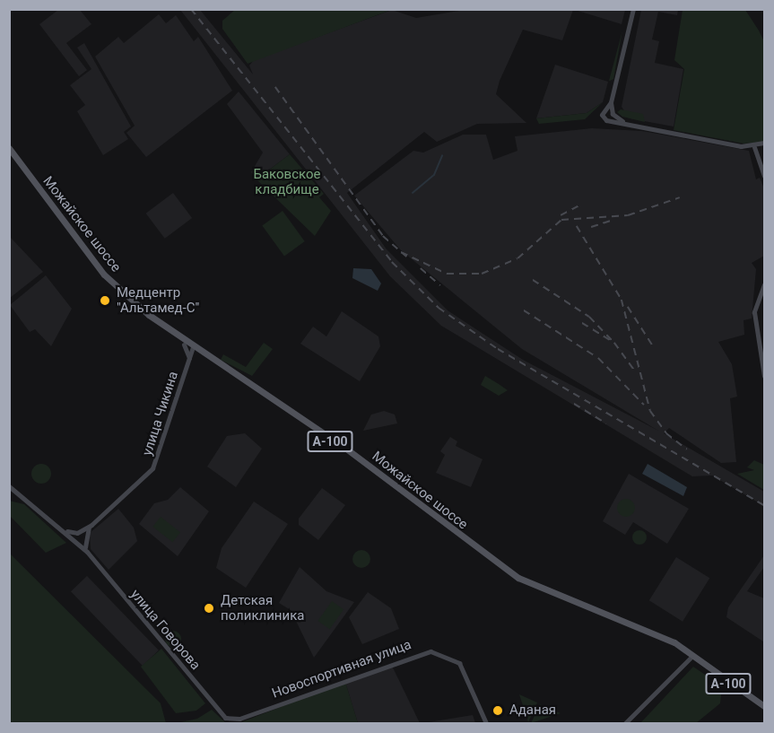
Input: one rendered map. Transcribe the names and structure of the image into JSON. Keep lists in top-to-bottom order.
{
  "streets": {
    "main road": [
      "Можайское шоссе",
      "улица Чикина",
      "А-100",
      "улица Говорова",
      "Новоспортивная улица"
    ]
  },
  "crossings": [
    ["Можайское шоссе", "улица Чикина"],
    ["улица Чикина", "улица Говорова"],
    ["улица Говорова", "Новоспортивная улица"]
  ],
  "parks": ["Баковское кладбище"],
  "places": ["Медцентр \"Альтамед-С\"", "Детская поликлиника", "Аданая"]
}
